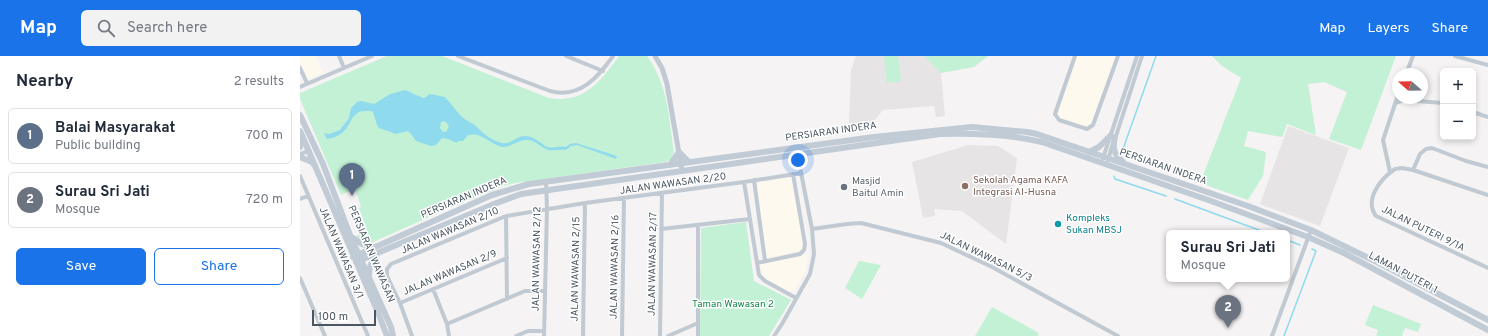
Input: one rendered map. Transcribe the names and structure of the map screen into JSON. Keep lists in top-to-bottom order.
{
  "streets": {
    "main road": ["PERSIARAN INDERA", "PERSIARAN WAWASAN", "LAMAN PUTERI 1"],
    "street": [
      "JALAN WAWASAN 2/20",
      "JALAN PUTERI 9/1A",
      "JALAN WAWASAN 2/10",
      "JALAN WAWASAN 3/1",
      "JALAN WAWASAN 5/3",
      "JALAN WAWASAN 2/12",
      "JALAN WAWASAN 2/17",
      "JALAN WAWASAN 2/16",
      "JALAN WAWASAN 2/15",
      "JALAN WAWASAN 2/9"
    ]
  },
  "crossings": [
    ["PERSIARAN INDERA", "PERSIARAN WAWASAN"],
    ["PERSIARAN INDERA", "JALAN WAWASAN 2/12"],
    ["PERSIARAN INDERA", "LAMAN PUTERI 1"],
    ["JALAN WAWASAN 2/20", "JALAN WAWASAN 2/10"],
    ["JALAN WAWASAN 2/20", "JALAN WAWASAN 2/12"],
    ["JALAN WAWASAN 2/20", "JALAN WAWASAN 2/17"],
    ["JALAN WAWASAN 2/20", "JALAN WAWASAN 2/16"],
    ["JALAN WAWASAN 2/20", "JALAN WAWASAN 2/15"],
    ["JALAN WAWASAN 2/10", "JALAN WAWASAN 2/12"],
    ["JALAN WAWASAN 2/10", "JALAN WAWASAN 2/9"]
  ],
  "parks": ["Taman Wawasan 2"],
  "places": ["Sekolah Agama KAFA Integrasi Al-Husna", "Masjid Baitul Amin", "Kompleks Sukan MBSJ"],
  "scale_bar": "100 m",
  "north": "left",
  "page": {
    "header": "Map",
    "search": "Search here",
    "nav": ["Map", "Layers", "Share"],
    "heading": ["Nearby", "2 results"],
    "map_buttons": ["+", "−"],
    "list": [
      {
        "mark": "1",
        "name": "Balai Masyarakat",
        "note": "Public building",
        "value": "700 m"
      },
      {
        "mark": "2",
        "name": "Surau Sri Jati",
        "note": "Mosque",
        "value": "720 m"
      }
    ],
    "pins": ["1", "2"],
    "popup": ["Surau Sri Jati", "Mosque"],
    "buttons": ["Save", "Share"],
    "scale": "100 m"
  }
}
